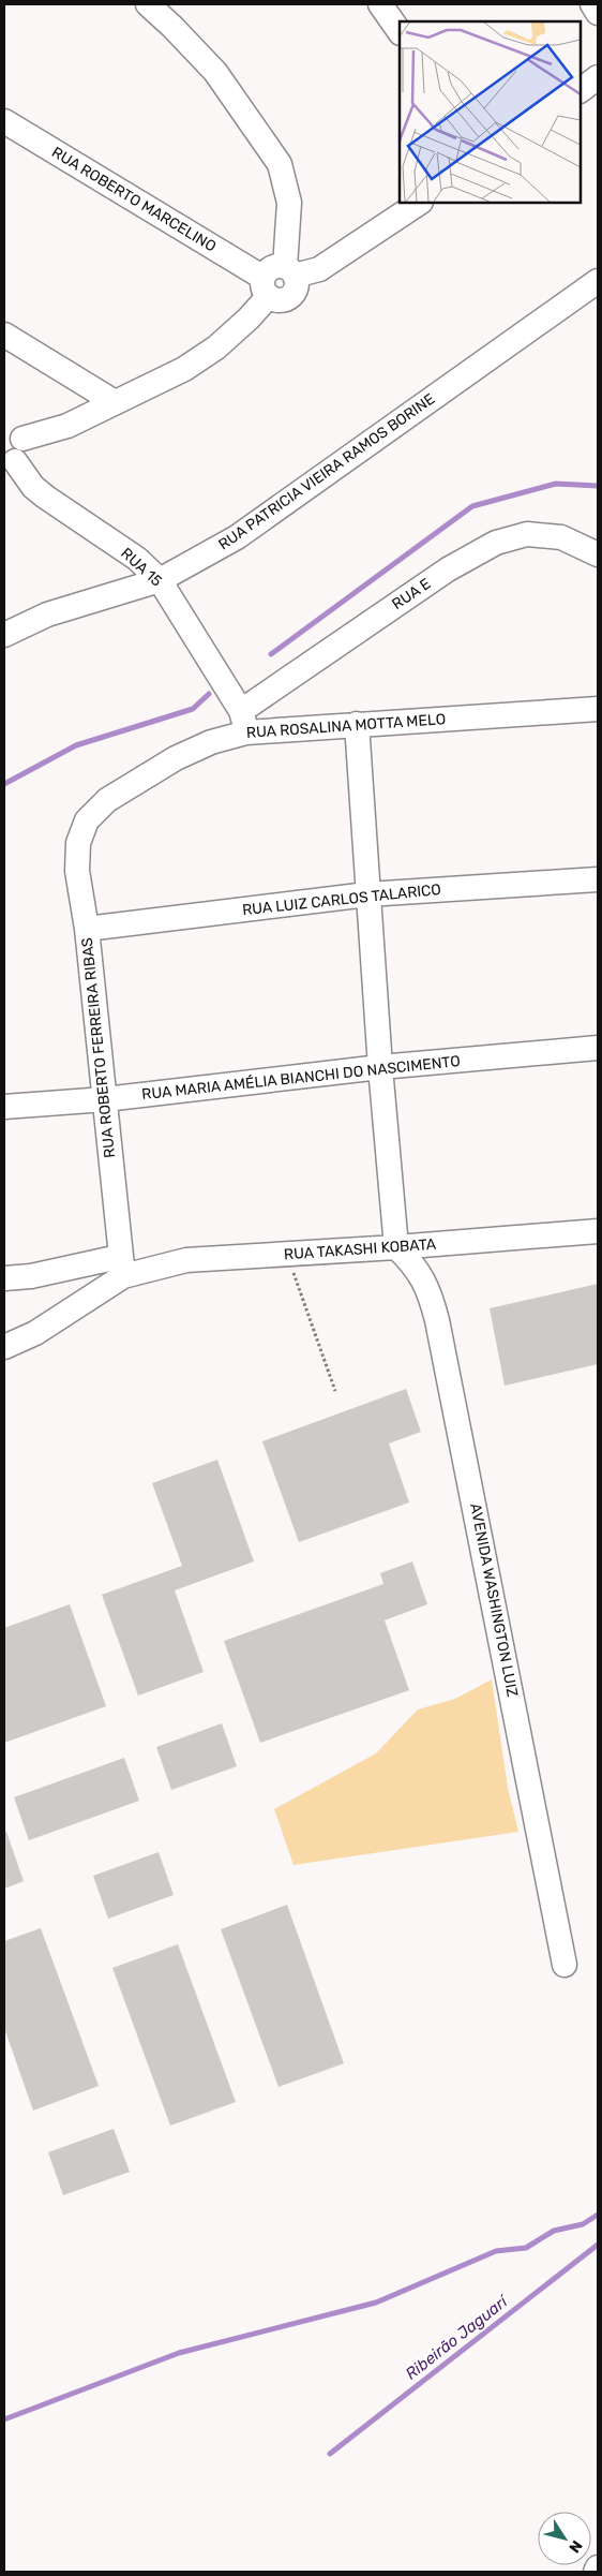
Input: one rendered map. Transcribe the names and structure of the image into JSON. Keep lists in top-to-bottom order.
{
  "streets": {
    "street": [
      "RUA ROBERTO MARCELINO",
      "RUA PATRICIA VIEIRA RAMOS BORINE",
      "RUA 15",
      "RUA E",
      "RUA ROSALINA MOTTA MELO",
      "RUA LUIZ CARLOS TALARICO",
      "RUA ROBERTO FERREIRA RIBAS",
      "RUA MARIA AMÉLIA BIANCHI DO NASCIMENTO",
      "RUA TAKASHI KOBATA",
      "AVENIDA WASHINGTON LUIZ"
    ]
  },
  "crossings": [
    ["RUA PATRICIA VIEIRA RAMOS BORINE", "RUA 15"],
    ["RUA 15", "RUA E"],
    ["RUA 15", "RUA ROSALINA MOTTA MELO"],
    ["RUA E", "RUA ROSALINA MOTTA MELO"],
    ["RUA ROSALINA MOTTA MELO", "RUA ROBERTO FERREIRA RIBAS"],
    ["RUA LUIZ CARLOS TALARICO", "RUA ROBERTO FERREIRA RIBAS"],
    ["RUA ROBERTO FERREIRA RIBAS", "RUA MARIA AMÉLIA BIANCHI DO NASCIMENTO"],
    ["RUA ROBERTO FERREIRA RIBAS", "RUA TAKASHI KOBATA"],
    ["RUA TAKASHI KOBATA", "AVENIDA WASHINGTON LUIZ"]
  ],
  "water": ["Ribeirão Jaguarí"],
  "north": "bottom right"
}
